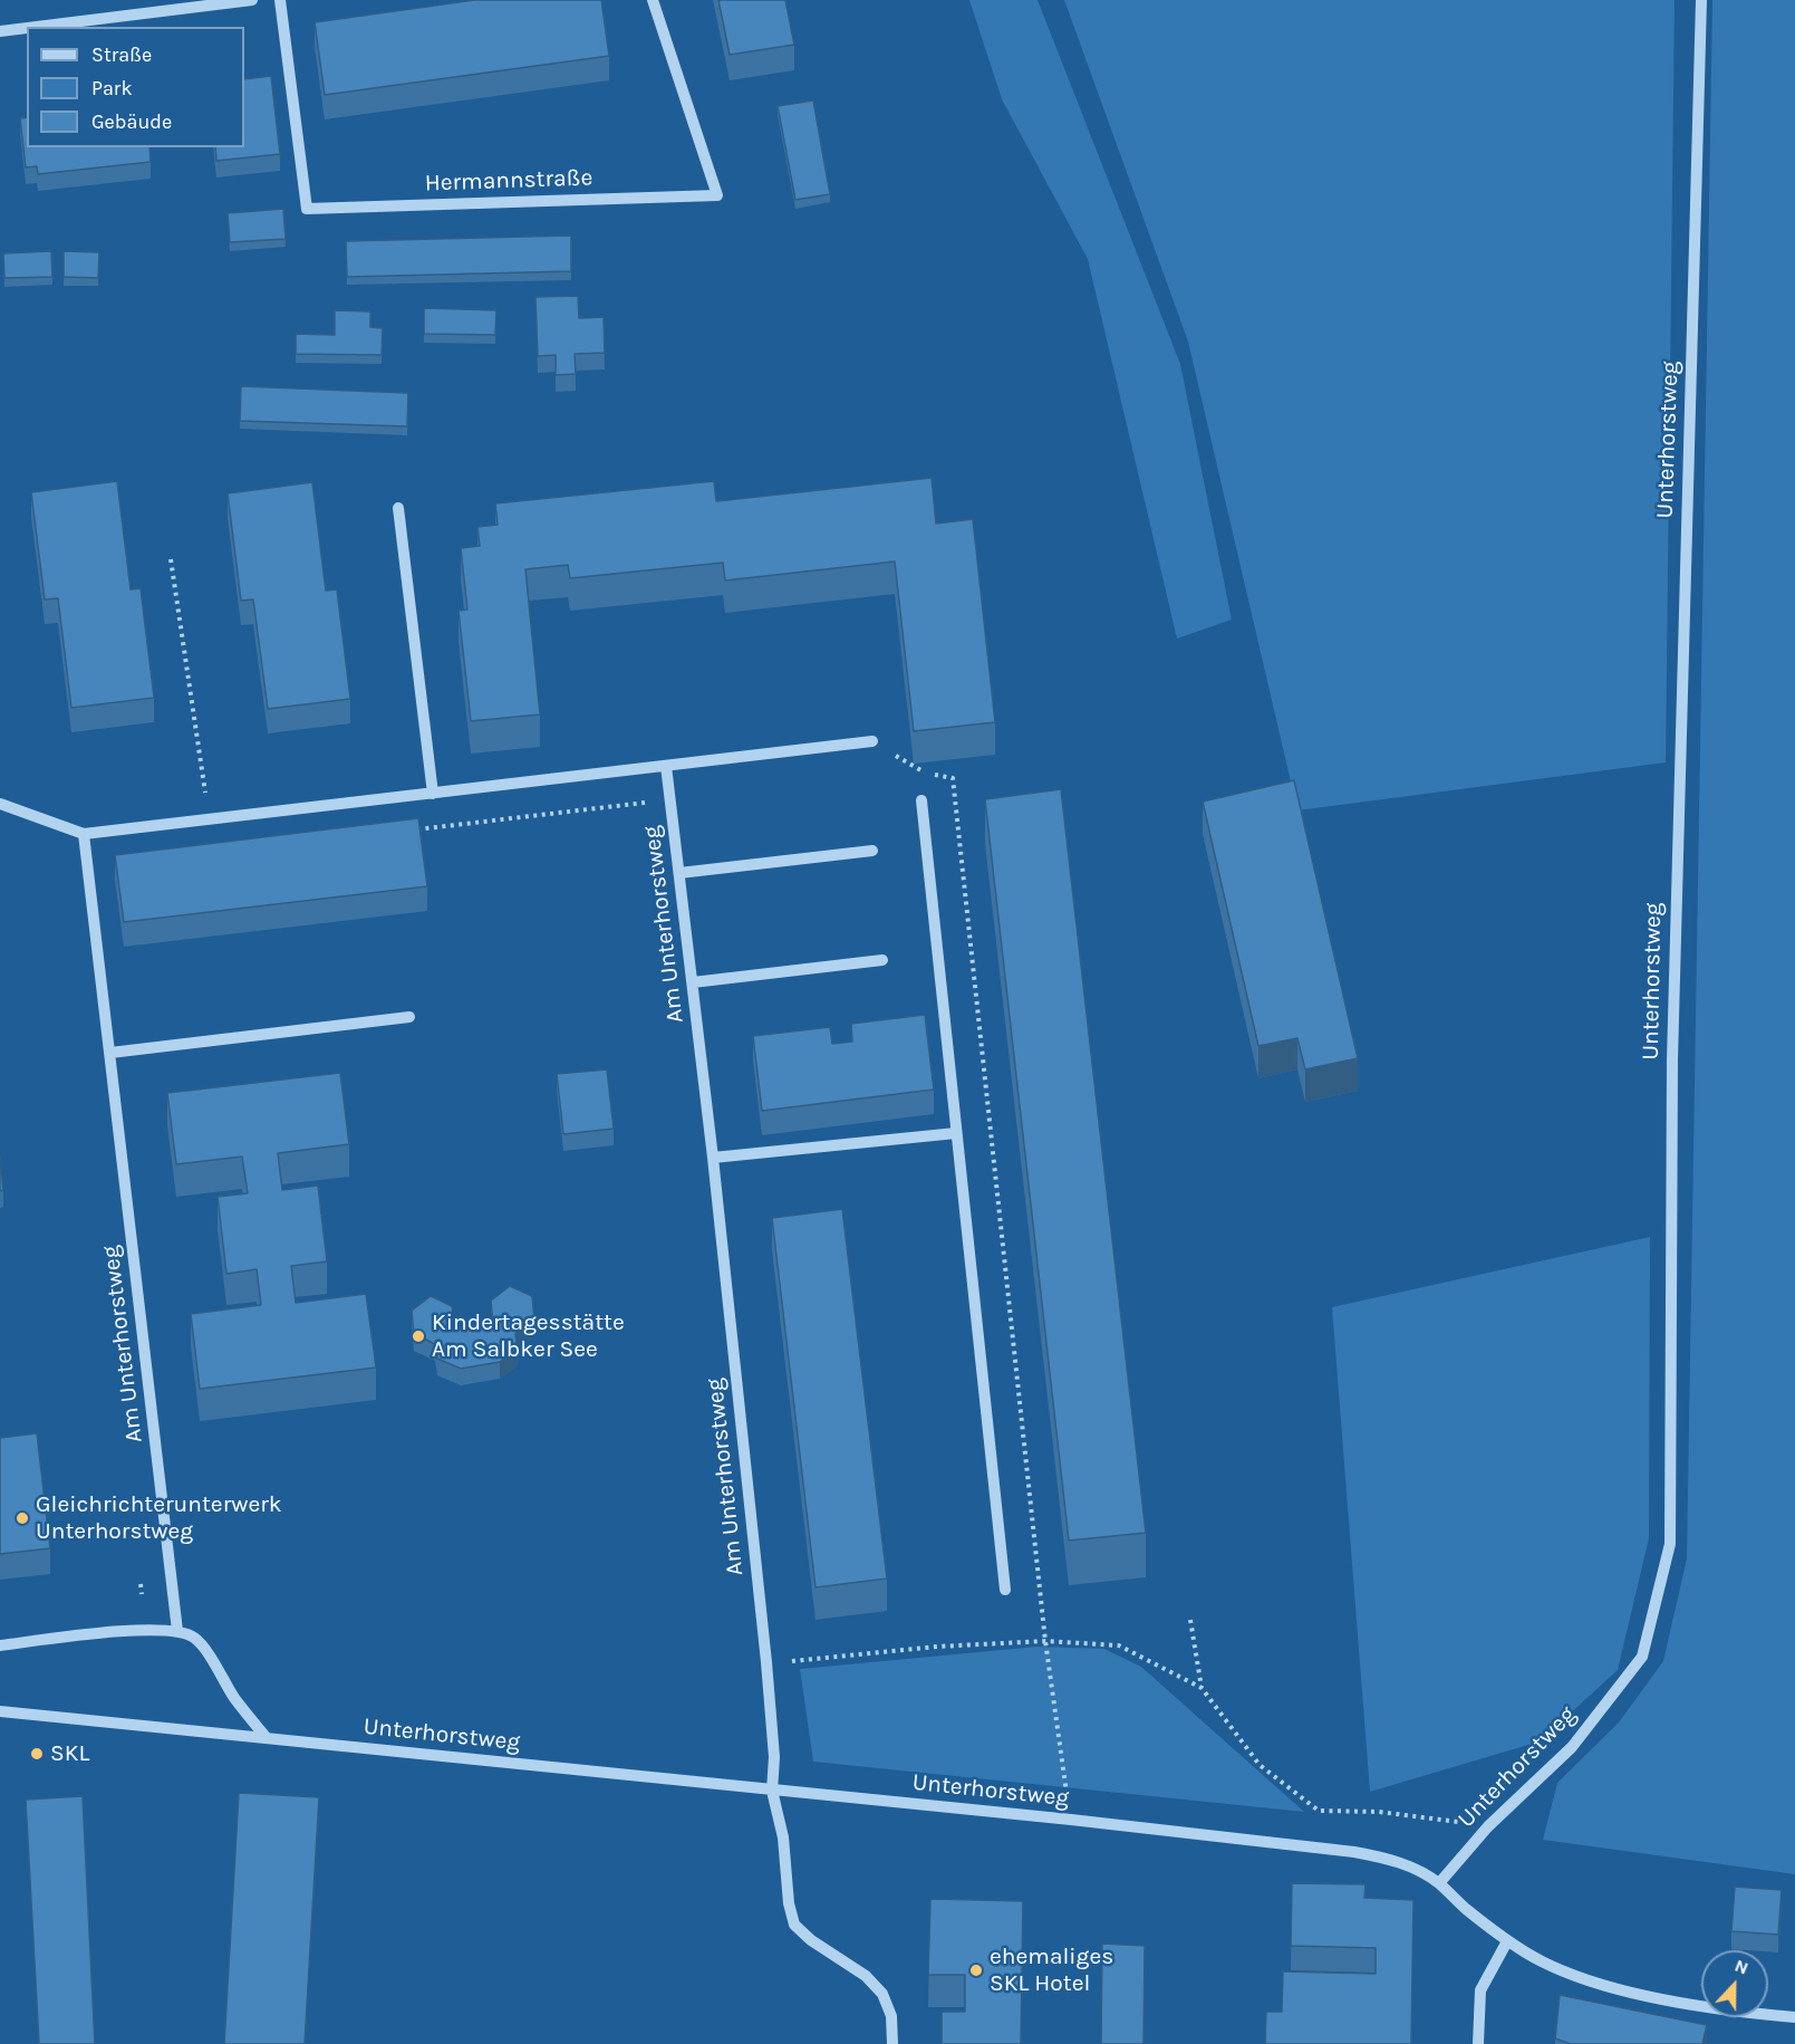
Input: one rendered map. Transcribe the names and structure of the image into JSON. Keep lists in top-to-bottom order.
{
  "streets": {
    "street": ["Hermannstraße", "Unterhorstweg", "Am Unterhorstweg"]
  },
  "crossings": [
    ["Unterhorstweg", "Am Unterhorstweg"]
  ],
  "places": [
    "Kindertagesstätte Am Salbker See",
    "Gleichrichterunterwerk Unterhorstweg",
    "SKL",
    "ehemaliges SKL Hotel"
  ],
  "legend": ["Straße", "Park", "Gebäude"],
  "north": "top"
}
